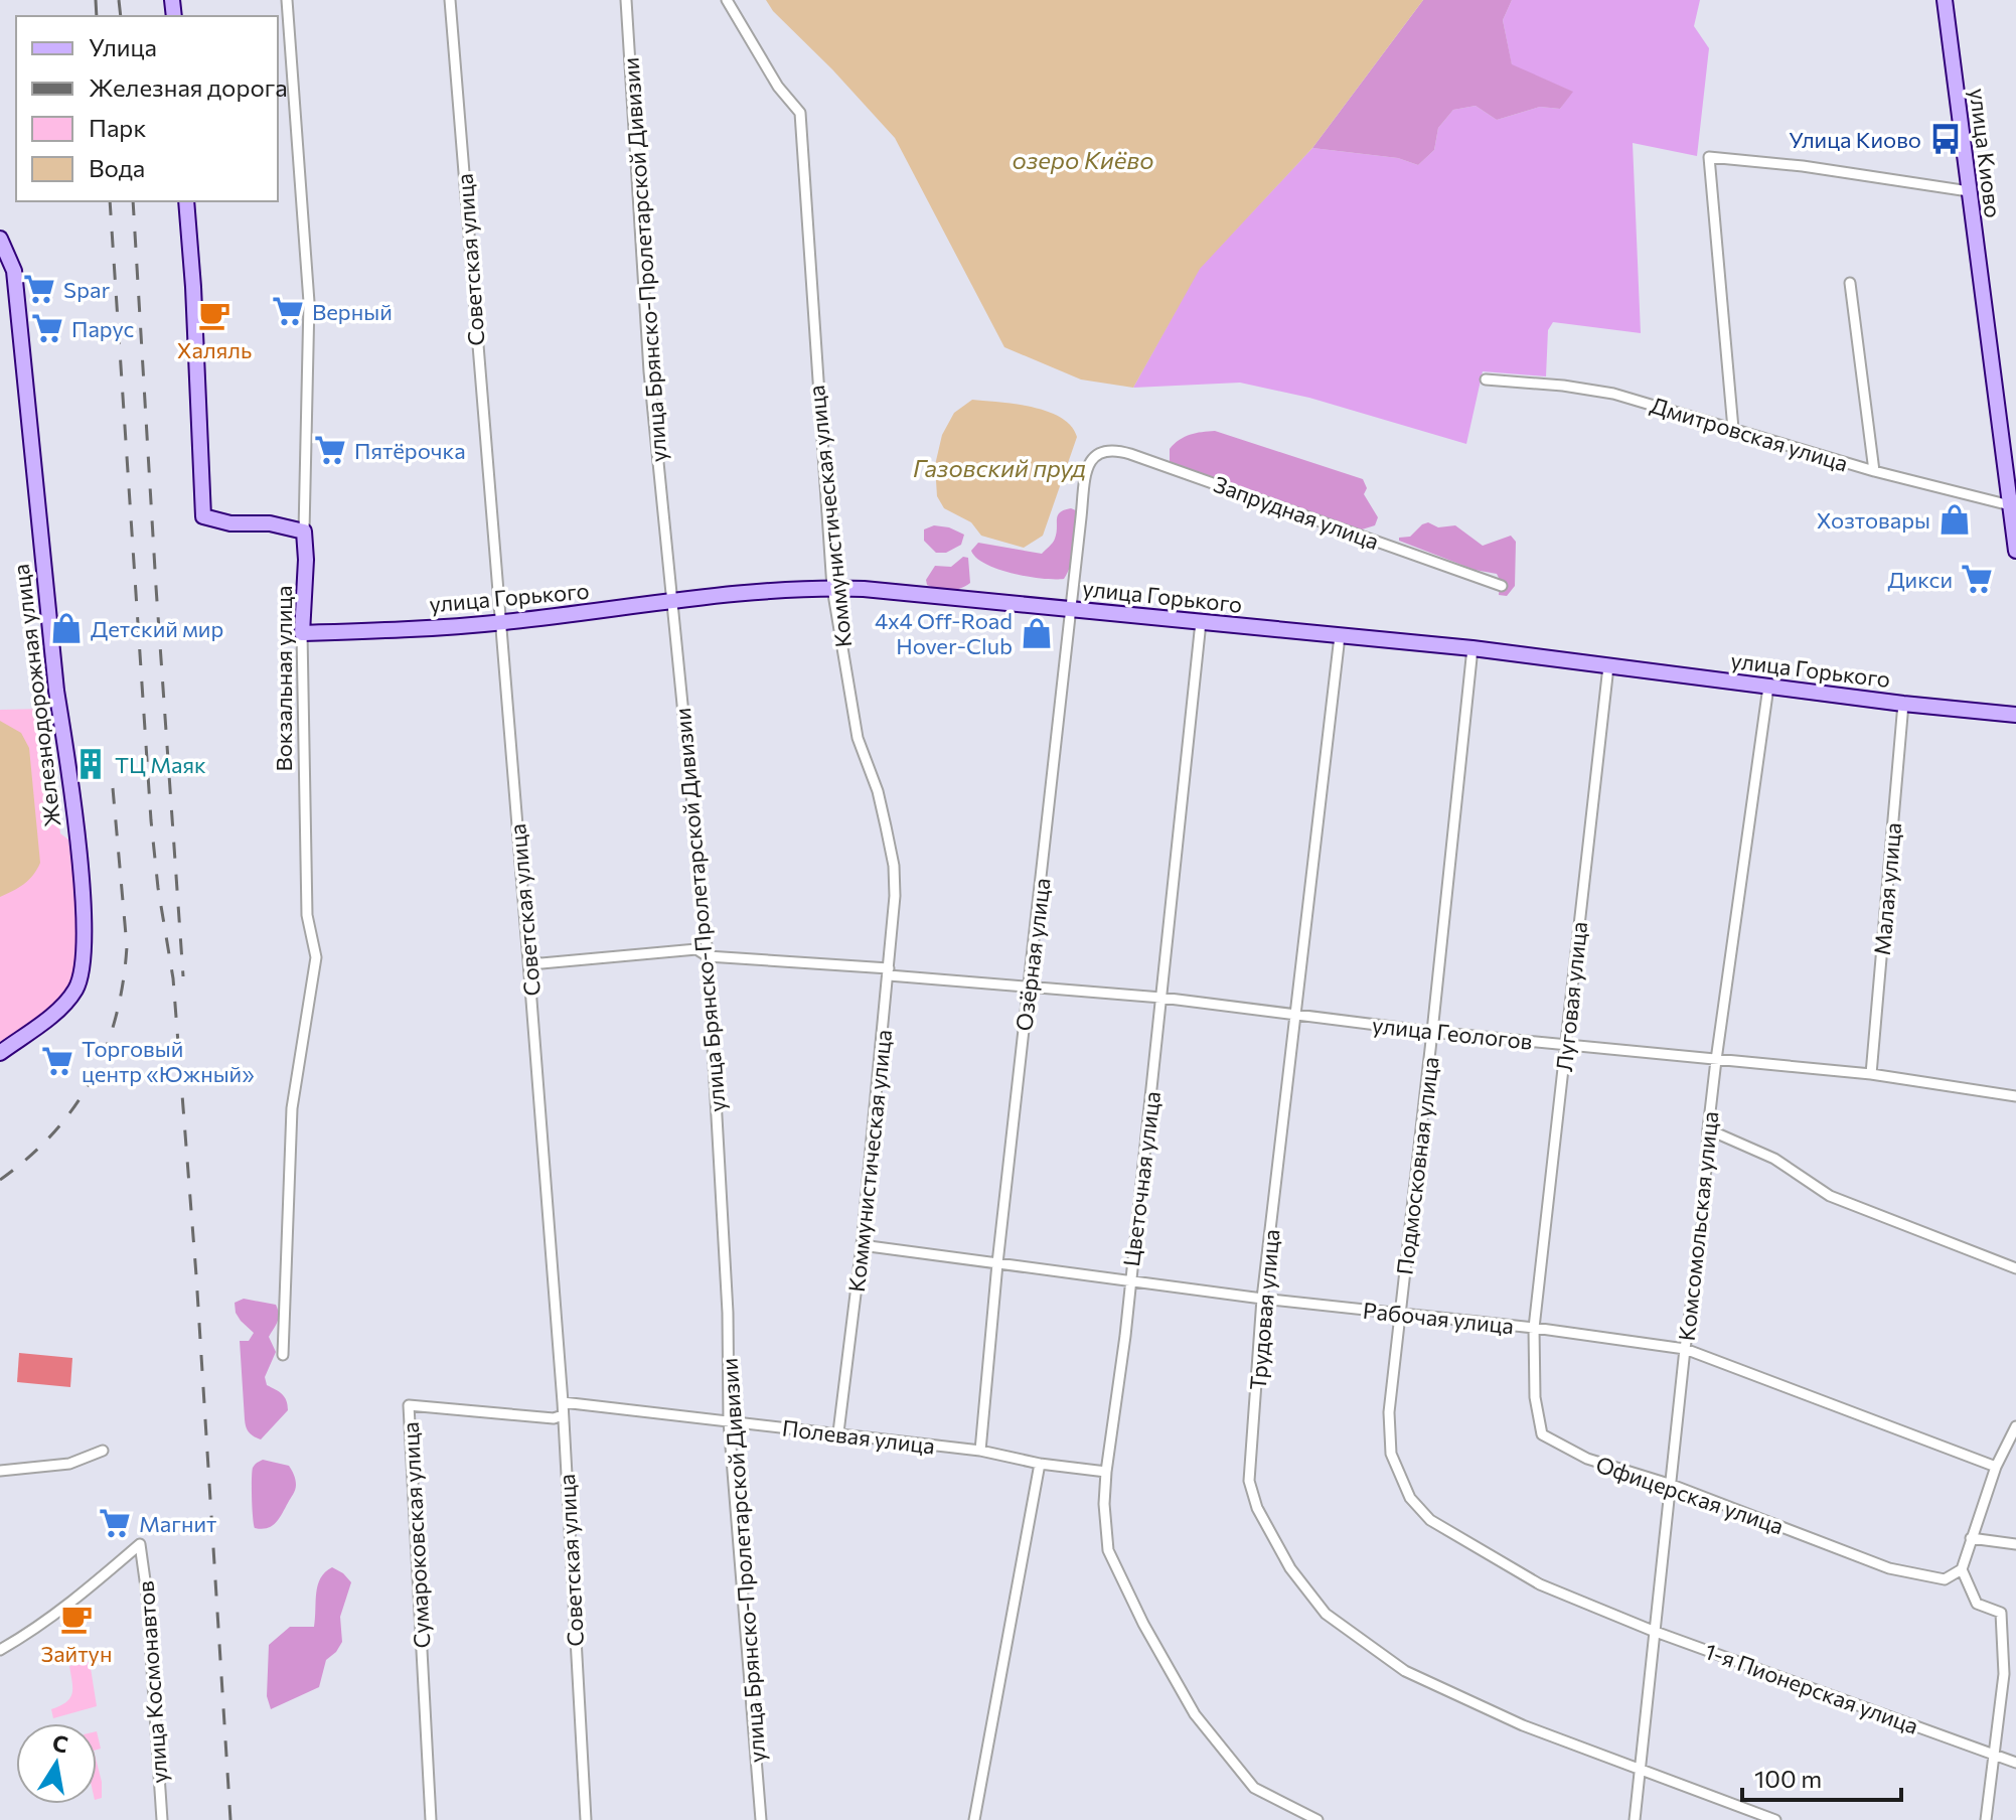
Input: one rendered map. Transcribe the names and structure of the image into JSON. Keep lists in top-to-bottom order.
{
  "streets": {
    "street": [
      "улица Киово",
      "Советская улица",
      "улица Брянско-Пролетарской Дивизии",
      "Дмитровская улица",
      "Запрудная улица",
      "Коммунистическая улица",
      "улица Горького",
      "Вокзальная улица",
      "Железнодорожная улица",
      "Малая улица",
      "Озёрная улица",
      "Луговая улица",
      "улица Геологов",
      "Подмосковная улица",
      "Цветочная улица",
      "Комсомольская улица",
      "Трудовая улица",
      "Рабочая улица",
      "Полевая улица",
      "Офицерская улица",
      "Сумароковская улица",
      "улица Космонавтов",
      "1-я Пионерская улица"
    ]
  },
  "crossings": [
    ["улица Киово", "Дмитровская улица"],
    ["Советская улица", "улица Горького"],
    ["Советская улица", "улица Геологов"],
    ["Советская улица", "Полевая улица"],
    ["Советская улица", "Сумароковская улица"],
    ["улица Брянско-Пролетарской Дивизии", "улица Горького"],
    ["улица Брянско-Пролетарской Дивизии", "улица Геологов"],
    ["улица Брянско-Пролетарской Дивизии", "Полевая улица"],
    ["Запрудная улица", "Озёрная улица"],
    ["Коммунистическая улица", "улица Горького"],
    ["Коммунистическая улица", "улица Геологов"],
    ["Коммунистическая улица", "Рабочая улица"],
    ["Коммунистическая улица", "Полевая улица"],
    ["улица Горького", "Вокзальная улица"],
    ["улица Горького", "Малая улица"],
    ["улица Горького", "Озёрная улица"],
    ["улица Горького", "Луговая улица"],
    ["улица Горького", "Подмосковная улица"],
    ["улица Горького", "Цветочная улица"],
    ["улица Горького", "Комсомольская улица"],
    ["улица Горького", "Трудовая улица"],
    ["Малая улица", "улица Геологов"],
    ["Озёрная улица", "улица Геологов"],
    ["Озёрная улица", "Рабочая улица"],
    ["Озёрная улица", "Полевая улица"],
    ["Луговая улица", "улица Геологов"],
    ["Луговая улица", "Рабочая улица"],
    ["Луговая улица", "Офицерская улица"],
    ["улица Геологов", "Подмосковная улица"],
    ["улица Геологов", "Цветочная улица"],
    ["улица Геологов", "Комсомольская улица"],
    ["улица Геологов", "Трудовая улица"],
    ["Подмосковная улица", "Комсомольская улица"],
    ["Подмосковная улица", "Рабочая улица"],
    ["Подмосковная улица", "1-я Пионерская улица"],
    ["Цветочная улица", "Рабочая улица"],
    ["Цветочная улица", "Полевая улица"],
    ["Комсомольская улица", "Трудовая улица"],
    ["Комсомольская улица", "Рабочая улица"],
    ["Комсомольская улица", "Офицерская улица"],
    ["Комсомольская улица", "1-я Пионерская улица"],
    ["Трудовая улица", "Рабочая улица"],
    ["Рабочая улица", "Офицерская улица"]
  ],
  "water": ["озеро Киёво", "Газовский пруд"],
  "places": {
    "bus stop": ["Улица Киово"],
    "supermarket": [
      "Spar",
      "Верный",
      "Парус",
      "Пятёрочка",
      "Дикси",
      "Торговый центр «Южный»",
      "Магнит"
    ],
    "cafe": ["Халяль", "Зайтун"],
    "shop": ["Хозтовары", "Детский мир", "4x4 Off-Road Hover-Club"],
    "building": ["ТЦ Маяк"]
  },
  "legend": [
    "Улица",
    "Железная дорога",
    "Парк",
    "Вода"
  ],
  "scale_bar": "100 m",
  "north": "top"
}
